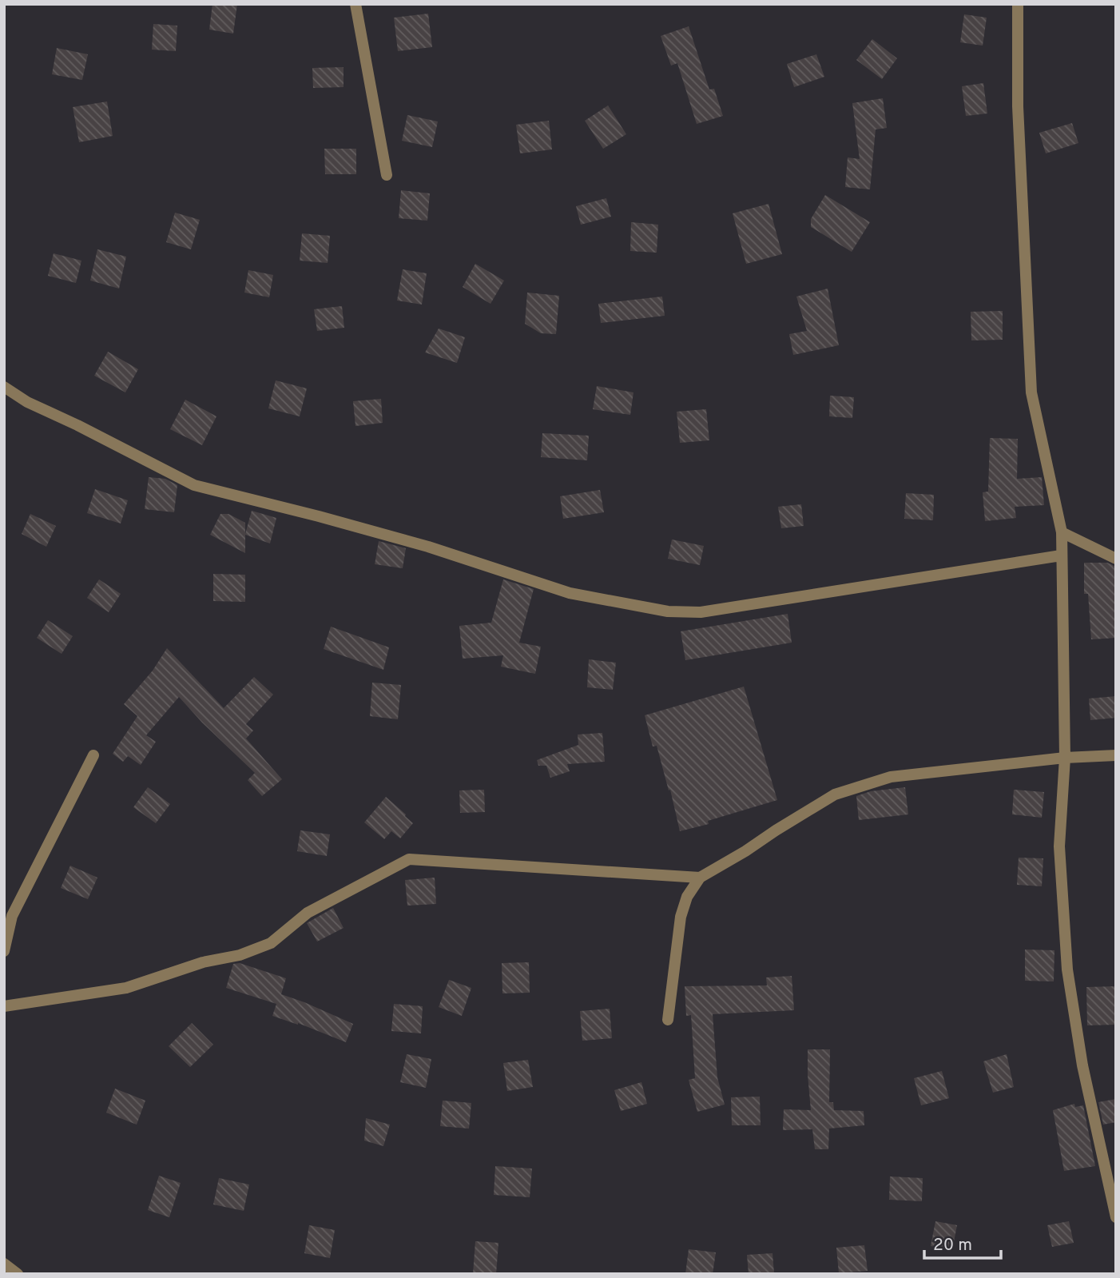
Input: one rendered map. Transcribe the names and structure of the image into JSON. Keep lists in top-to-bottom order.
{
  "scale_bar": "20 m"
}
